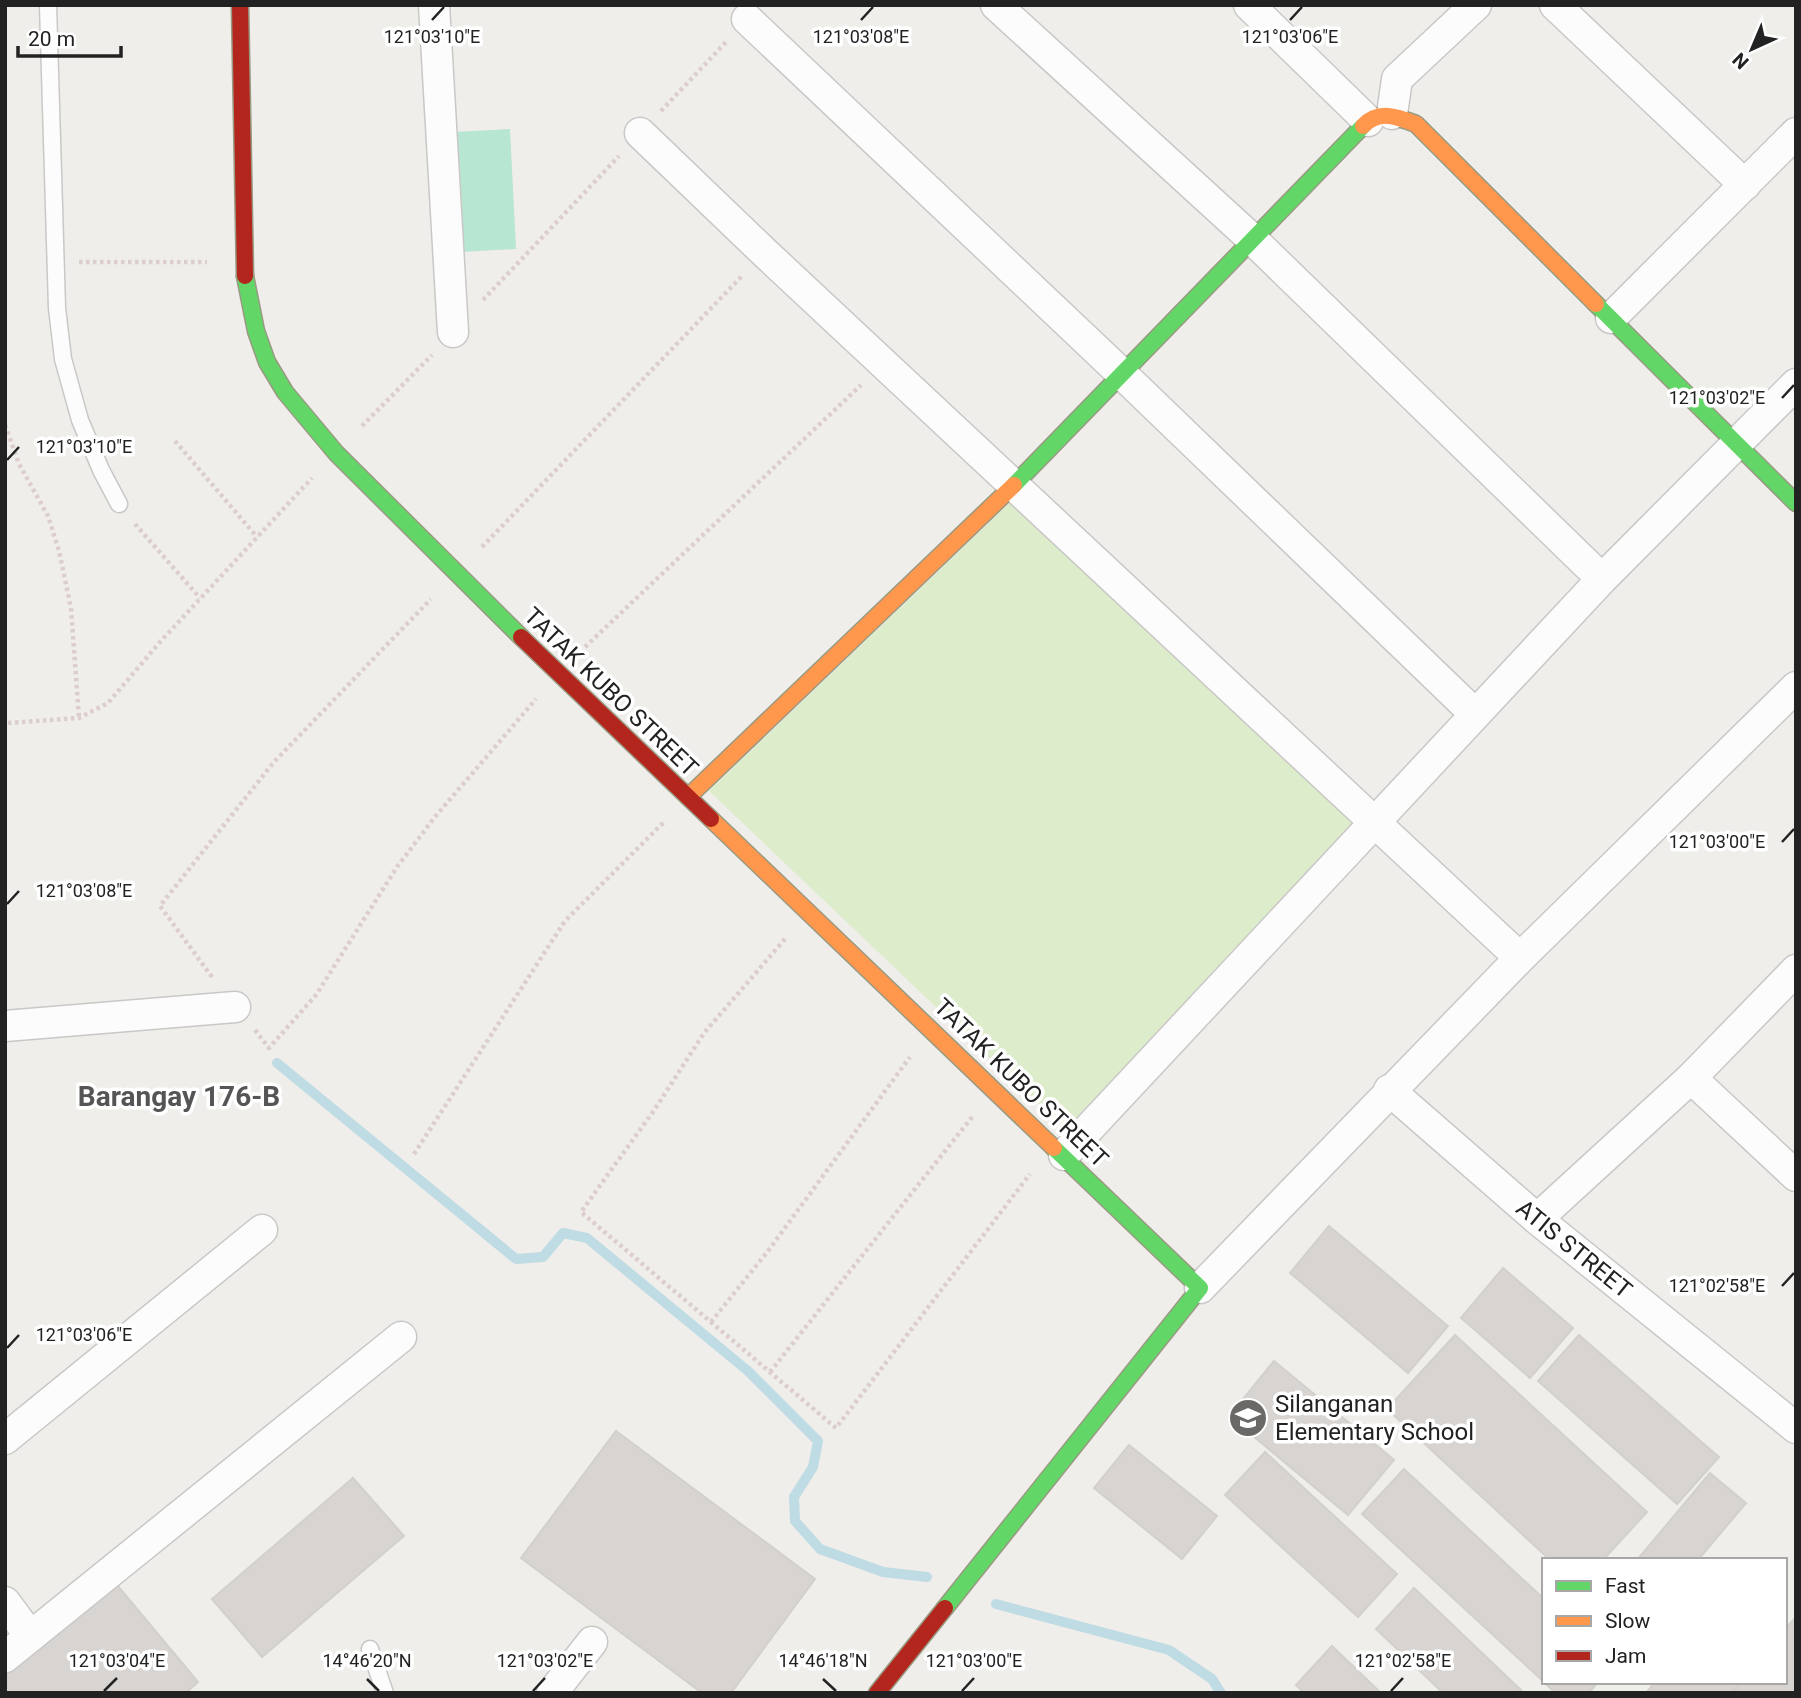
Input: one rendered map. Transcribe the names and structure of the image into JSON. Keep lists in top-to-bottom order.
{
  "streets": {
    "street": ["TATAK KUBO STREET", "ATIS STREET"]
  },
  "districts": ["Barangay 176-B"],
  "places": {
    "school or university": ["Silanganan Elementary School"]
  },
  "legend": ["Fast", "Slow", "Jam"],
  "scale_bar": "20 m",
  "north": "bottom left",
  "coordinates": [
    "121°03'10\"E",
    "121°03'08\"E",
    "121°03'06\"E",
    "121°03'02\"E",
    "121°03'00\"E",
    "121°02'58\"E",
    "121°03'04\"E",
    "14°46'20\"N",
    "14°46'18\"N"
  ]
}
